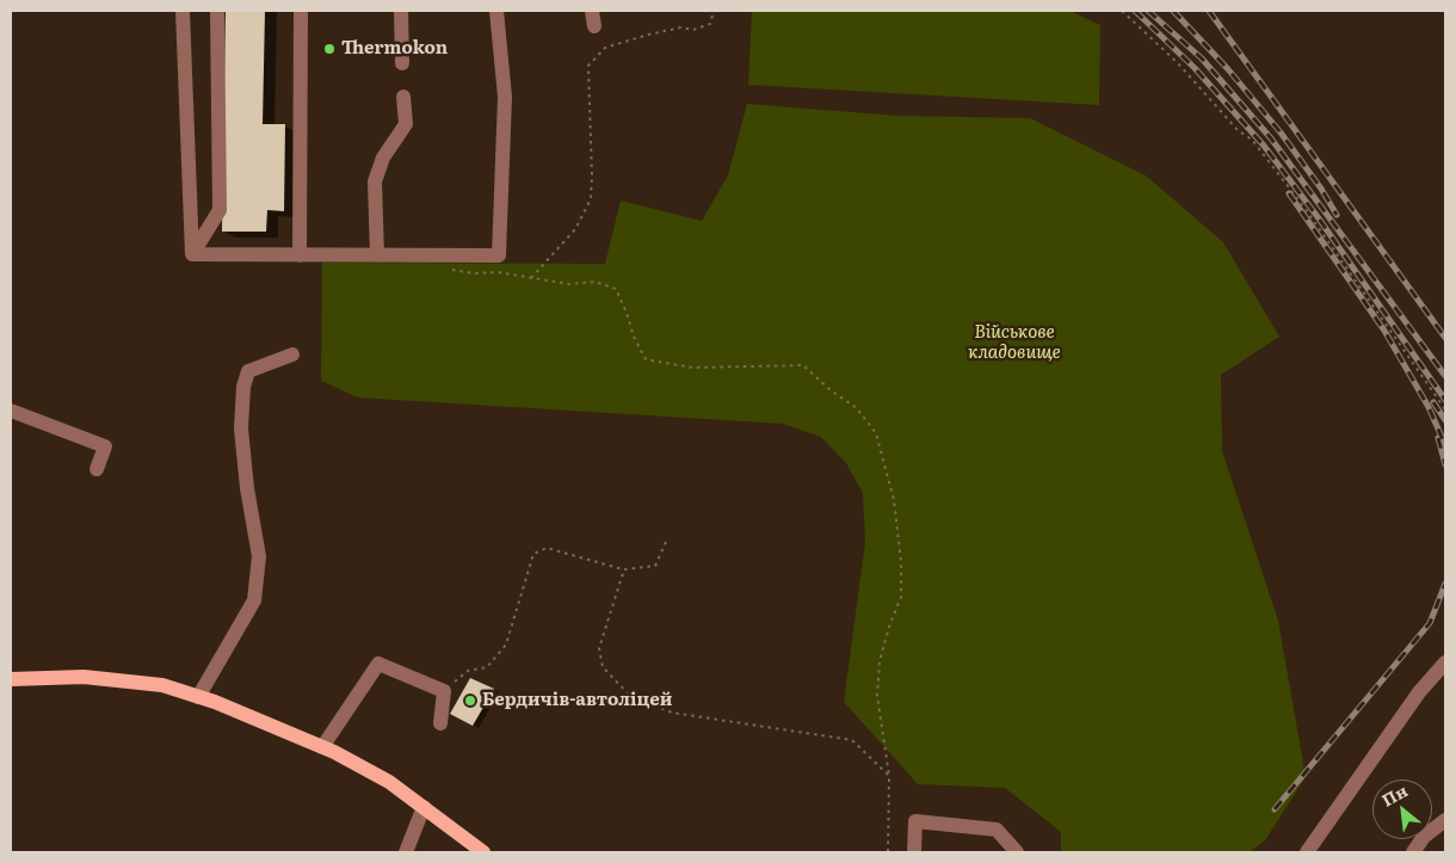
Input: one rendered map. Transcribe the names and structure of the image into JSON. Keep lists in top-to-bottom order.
{
  "parks": ["Військове кладовище"],
  "places": ["Thermokon", "Бердичів-автоліцей"],
  "north": "top left"
}
